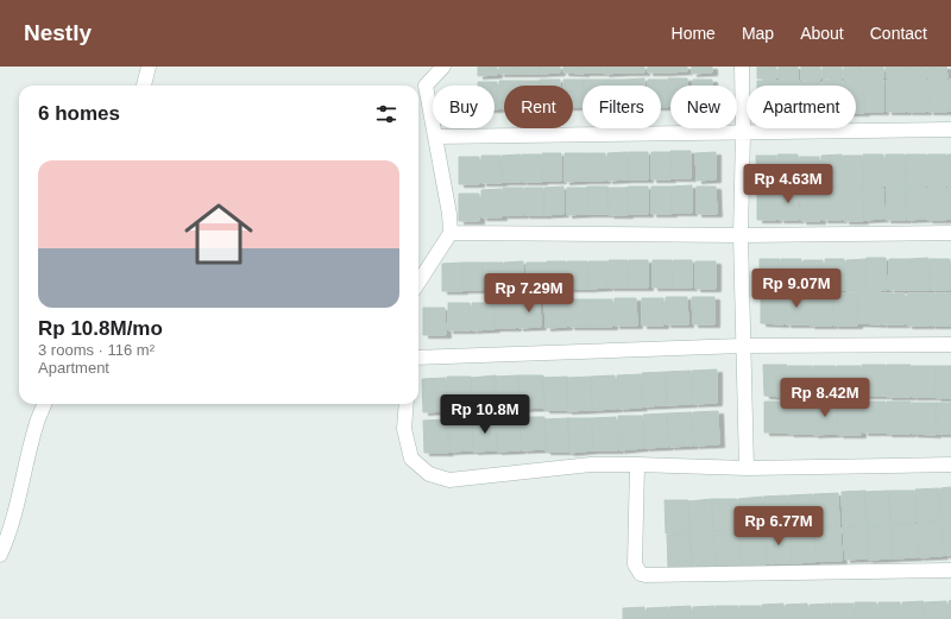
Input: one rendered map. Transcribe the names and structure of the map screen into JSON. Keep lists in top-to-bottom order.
{
  "page": {
    "header": "Nestly",
    "nav": [
      "Home",
      "Map",
      "About",
      "Contact"
    ],
    "chip": [
      "Buy",
      "Rent",
      "Filters",
      "New",
      "Apartment"
    ],
    "heading": "6 homes",
    "list": [
      {
        "name": "Rp 10.8M/mo",
        "note": "3 rooms · 116 m² · Apartment"
      }
    ],
    "price": [
      "Rp 4.63M",
      "Rp 9.07M",
      "Rp 7.29M",
      "Rp 8.42M",
      "Rp 10.8M",
      "Rp 6.77M"
    ]
  }
}
